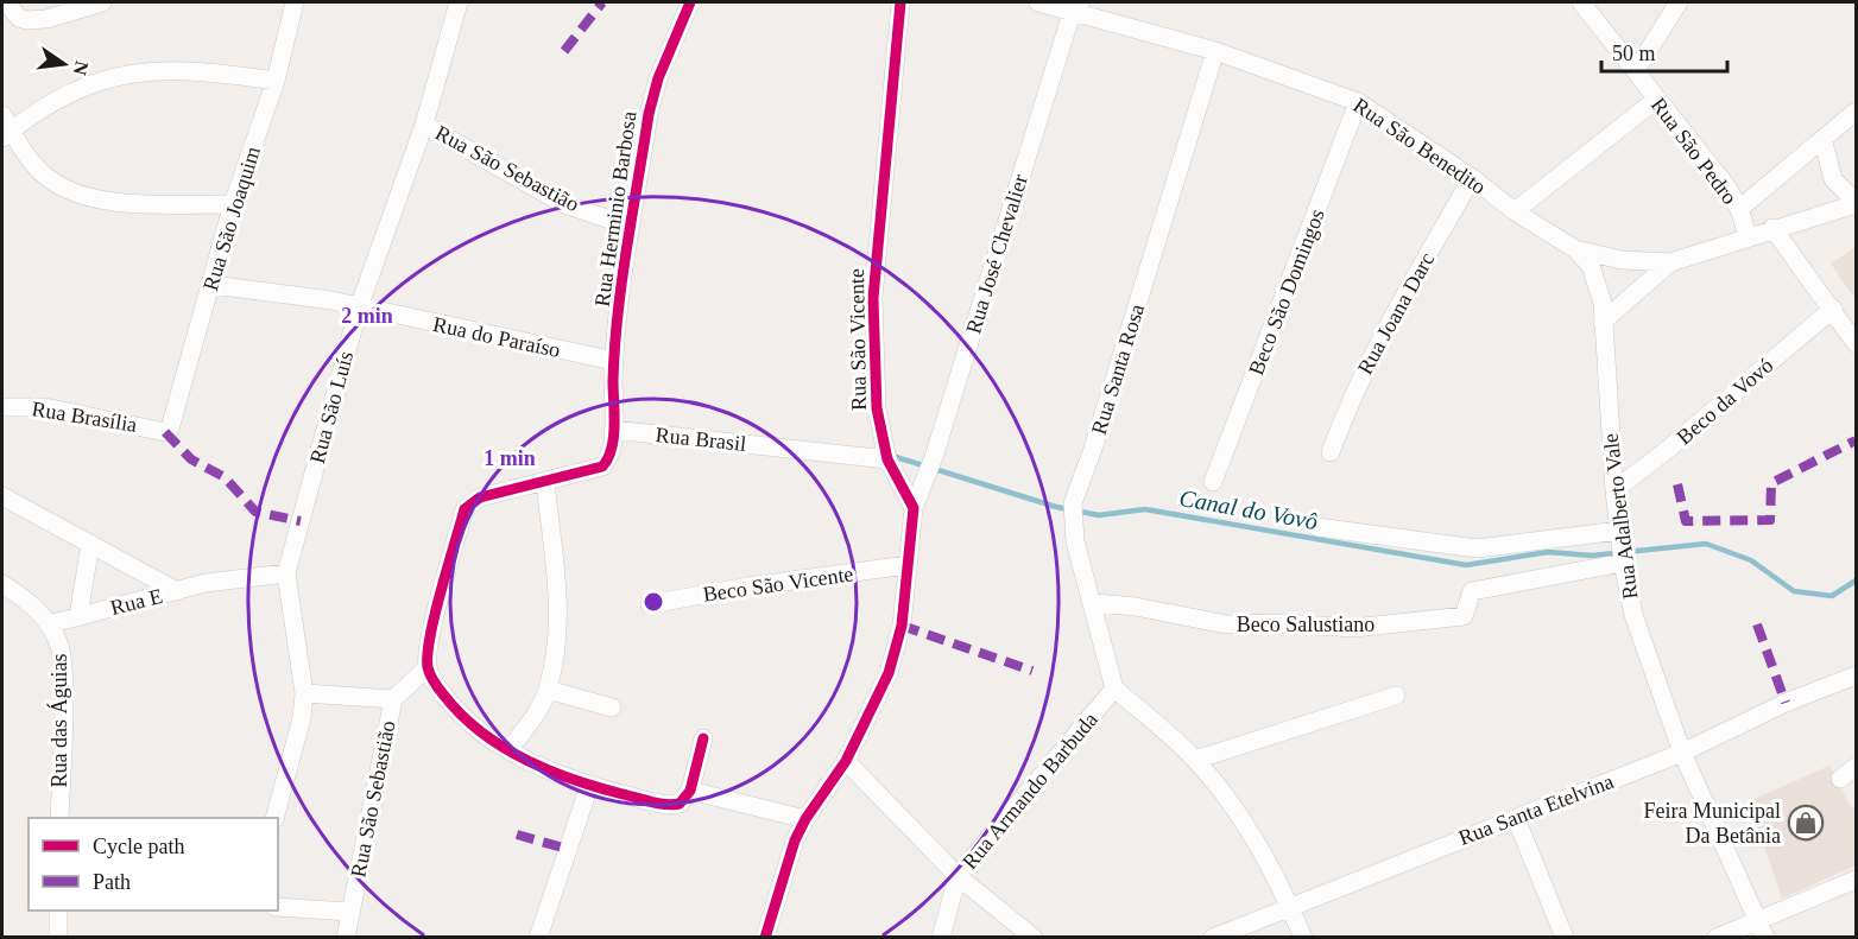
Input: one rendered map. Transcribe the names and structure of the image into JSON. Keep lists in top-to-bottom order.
{
  "streets": {
    "street": [
      "Rua São Benedito",
      "Rua São Pedro",
      "Rua São Sebastião",
      "Rua Herminio Barbosa",
      "Rua São Joaquim",
      "Rua José Chevalier",
      "Beco São Domingos",
      "Rua Joana Darc",
      "Rua do Paraíso",
      "Rua São Vicente",
      "Rua Santa Rosa",
      "Beco da Vovó",
      "Rua São Luís",
      "Rua Brasília",
      "Rua Brasil",
      "Rua Adalberto Vale",
      "Beco São Vicente",
      "Rua E",
      "Beco Salustiano",
      "Rua das Águias",
      "Rua Armando Barbuda",
      "Rua Santa Etelvina"
    ]
  },
  "crossings": [
    ["Rua São Benedito", "Rua São Pedro"],
    ["Rua São Benedito", "Rua José Chevalier"],
    ["Rua São Benedito", "Beco São Domingos"],
    ["Rua São Benedito", "Rua Joana Darc"],
    ["Rua São Benedito", "Rua Santa Rosa"],
    ["Rua São Benedito", "Rua Adalberto Vale"],
    ["Rua São Sebastião", "Rua Herminio Barbosa"],
    ["Rua São Sebastião", "Rua São Luís"],
    ["Rua Herminio Barbosa", "Rua do Paraíso"],
    ["Rua Herminio Barbosa", "Rua Brasil"],
    ["Rua São Joaquim", "Rua do Paraíso"],
    ["Rua São Joaquim", "Rua Brasília"],
    ["Rua José Chevalier", "Rua São Vicente"],
    ["Rua do Paraíso", "Rua São Luís"],
    ["Rua São Vicente", "Rua Brasil"],
    ["Rua Santa Rosa", "Beco Salustiano"],
    ["Rua Santa Rosa", "Rua Armando Barbuda"],
    ["Beco da Vovó", "Rua Adalberto Vale"],
    ["Rua São Luís", "Rua E"],
    ["Rua Adalberto Vale", "Beco Salustiano"],
    ["Rua Adalberto Vale", "Rua Santa Etelvina"],
    ["Rua E", "Rua das Águias"]
  ],
  "water": ["Canal do Vovô"],
  "places": {
    "shop": ["Feira Municipal Da Betânia"]
  },
  "legend": ["Cycle path", "Path"],
  "scale_bar": "50 m",
  "north": "right",
  "rings": ["2 min", "1 min"]
}
